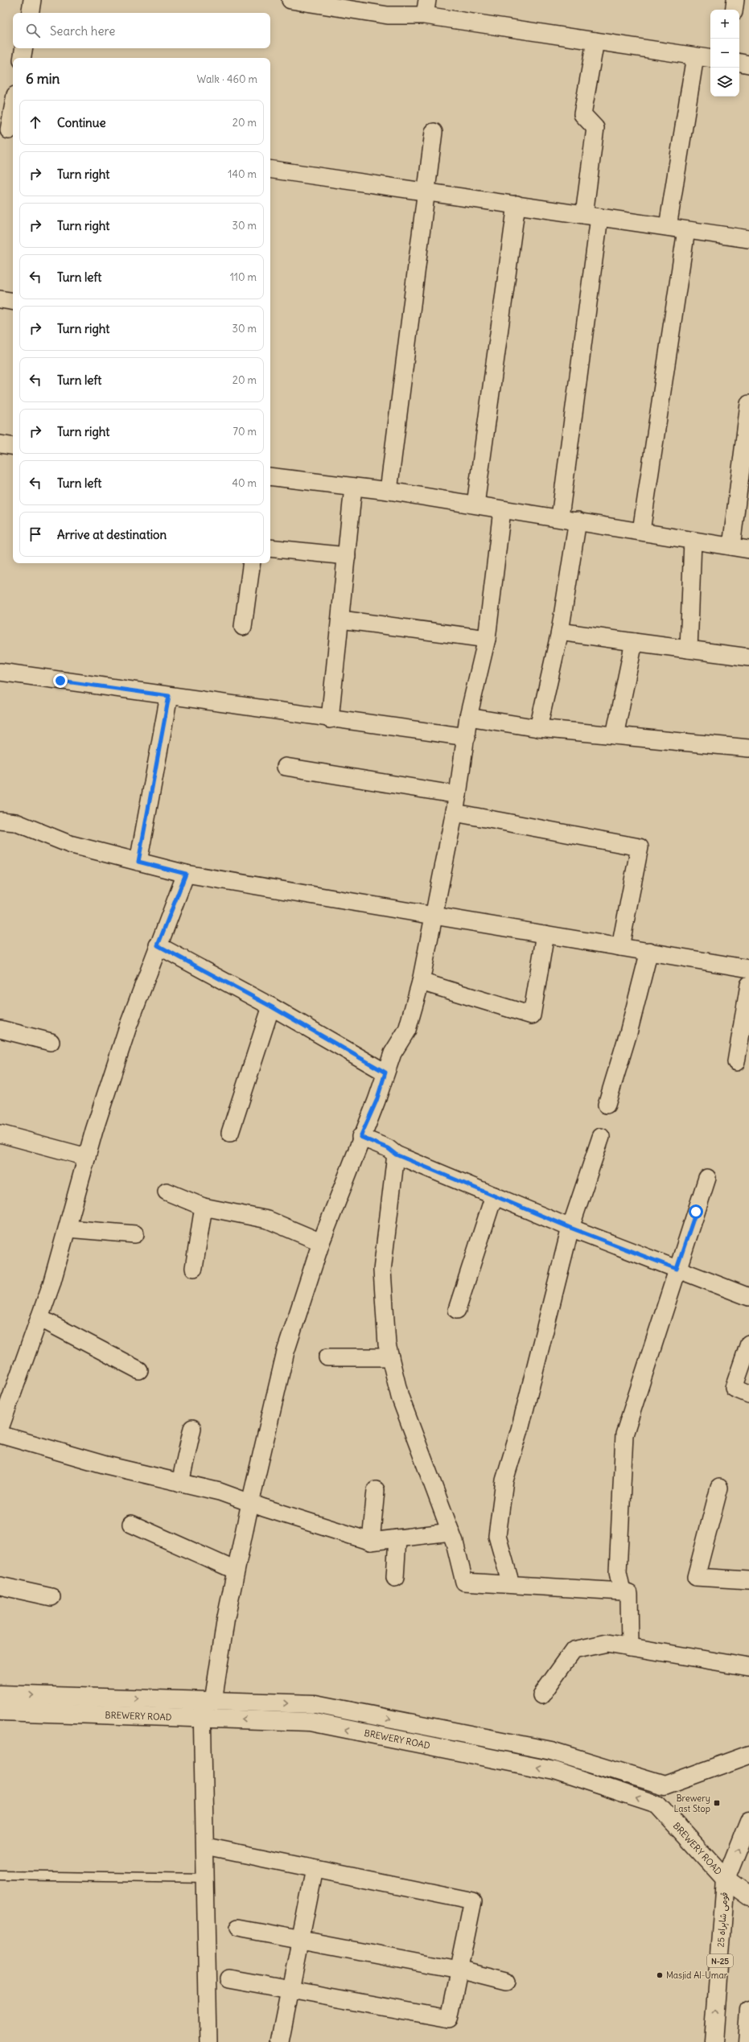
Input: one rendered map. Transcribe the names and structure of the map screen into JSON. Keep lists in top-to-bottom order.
{
  "streets": {
    "main road": ["BREWERY ROAD", "قومی شاہراہ 25", "N-25"]
  },
  "crossings": [
    ["BREWERY ROAD", "قومی شاہراہ 25"]
  ],
  "one_way": ["قومی شاہراہ 25"],
  "places": {
    "transit": ["Brewery Last Stop"],
    "other": ["Masjid Al-Umar"]
  },
  "page": {
    "map_buttons": ["+", "−"],
    "search": "Search here",
    "heading": ["6 min", "Walk · 460 m"],
    "list": [
      ["Continue", "20 m"],
      ["Turn right", "140 m"],
      ["Turn right", "30 m"],
      ["Turn left", "110 m"],
      ["Turn right", "30 m"],
      ["Turn left", "20 m"],
      ["Turn right", "70 m"],
      ["Turn left", "40 m"],
      "Arrive at destination"
    ]
  }
}
